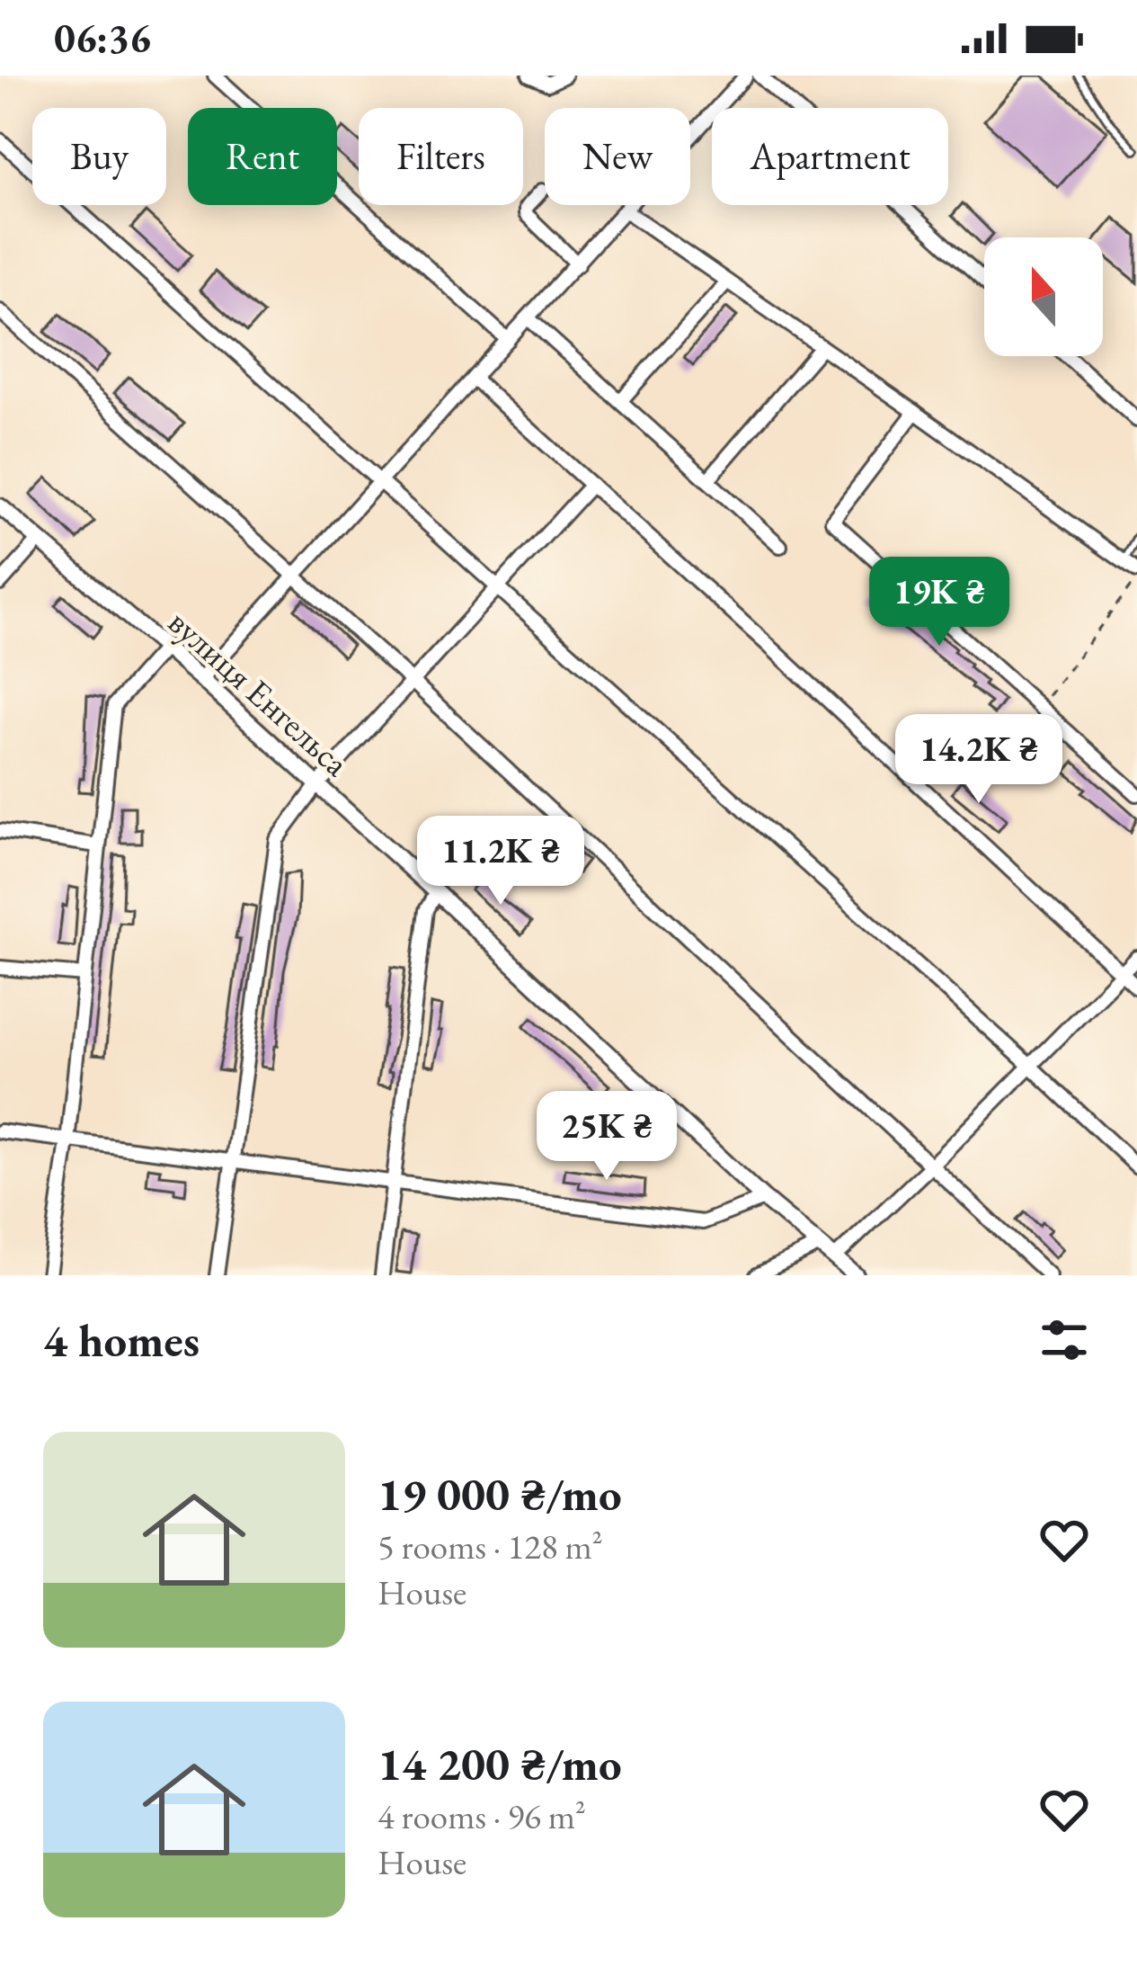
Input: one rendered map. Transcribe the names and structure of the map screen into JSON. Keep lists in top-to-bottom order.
{
  "streets": {
    "street": ["вулиця Енгельса"]
  },
  "north": "top",
  "page": {
    "status": "06:36",
    "chip": [
      "Buy",
      "Rent",
      "Filters",
      "New",
      "Apartment"
    ],
    "price": [
      "19K ₴",
      "14.2K ₴",
      "11.2K ₴",
      "25K ₴"
    ],
    "heading": "4 homes",
    "list": [
      {
        "name": "19 000 ₴/mo",
        "note": "5 rooms · 128 m² · House"
      },
      {
        "name": "14 200 ₴/mo",
        "note": "4 rooms · 96 m² · House"
      }
    ]
  }
}
